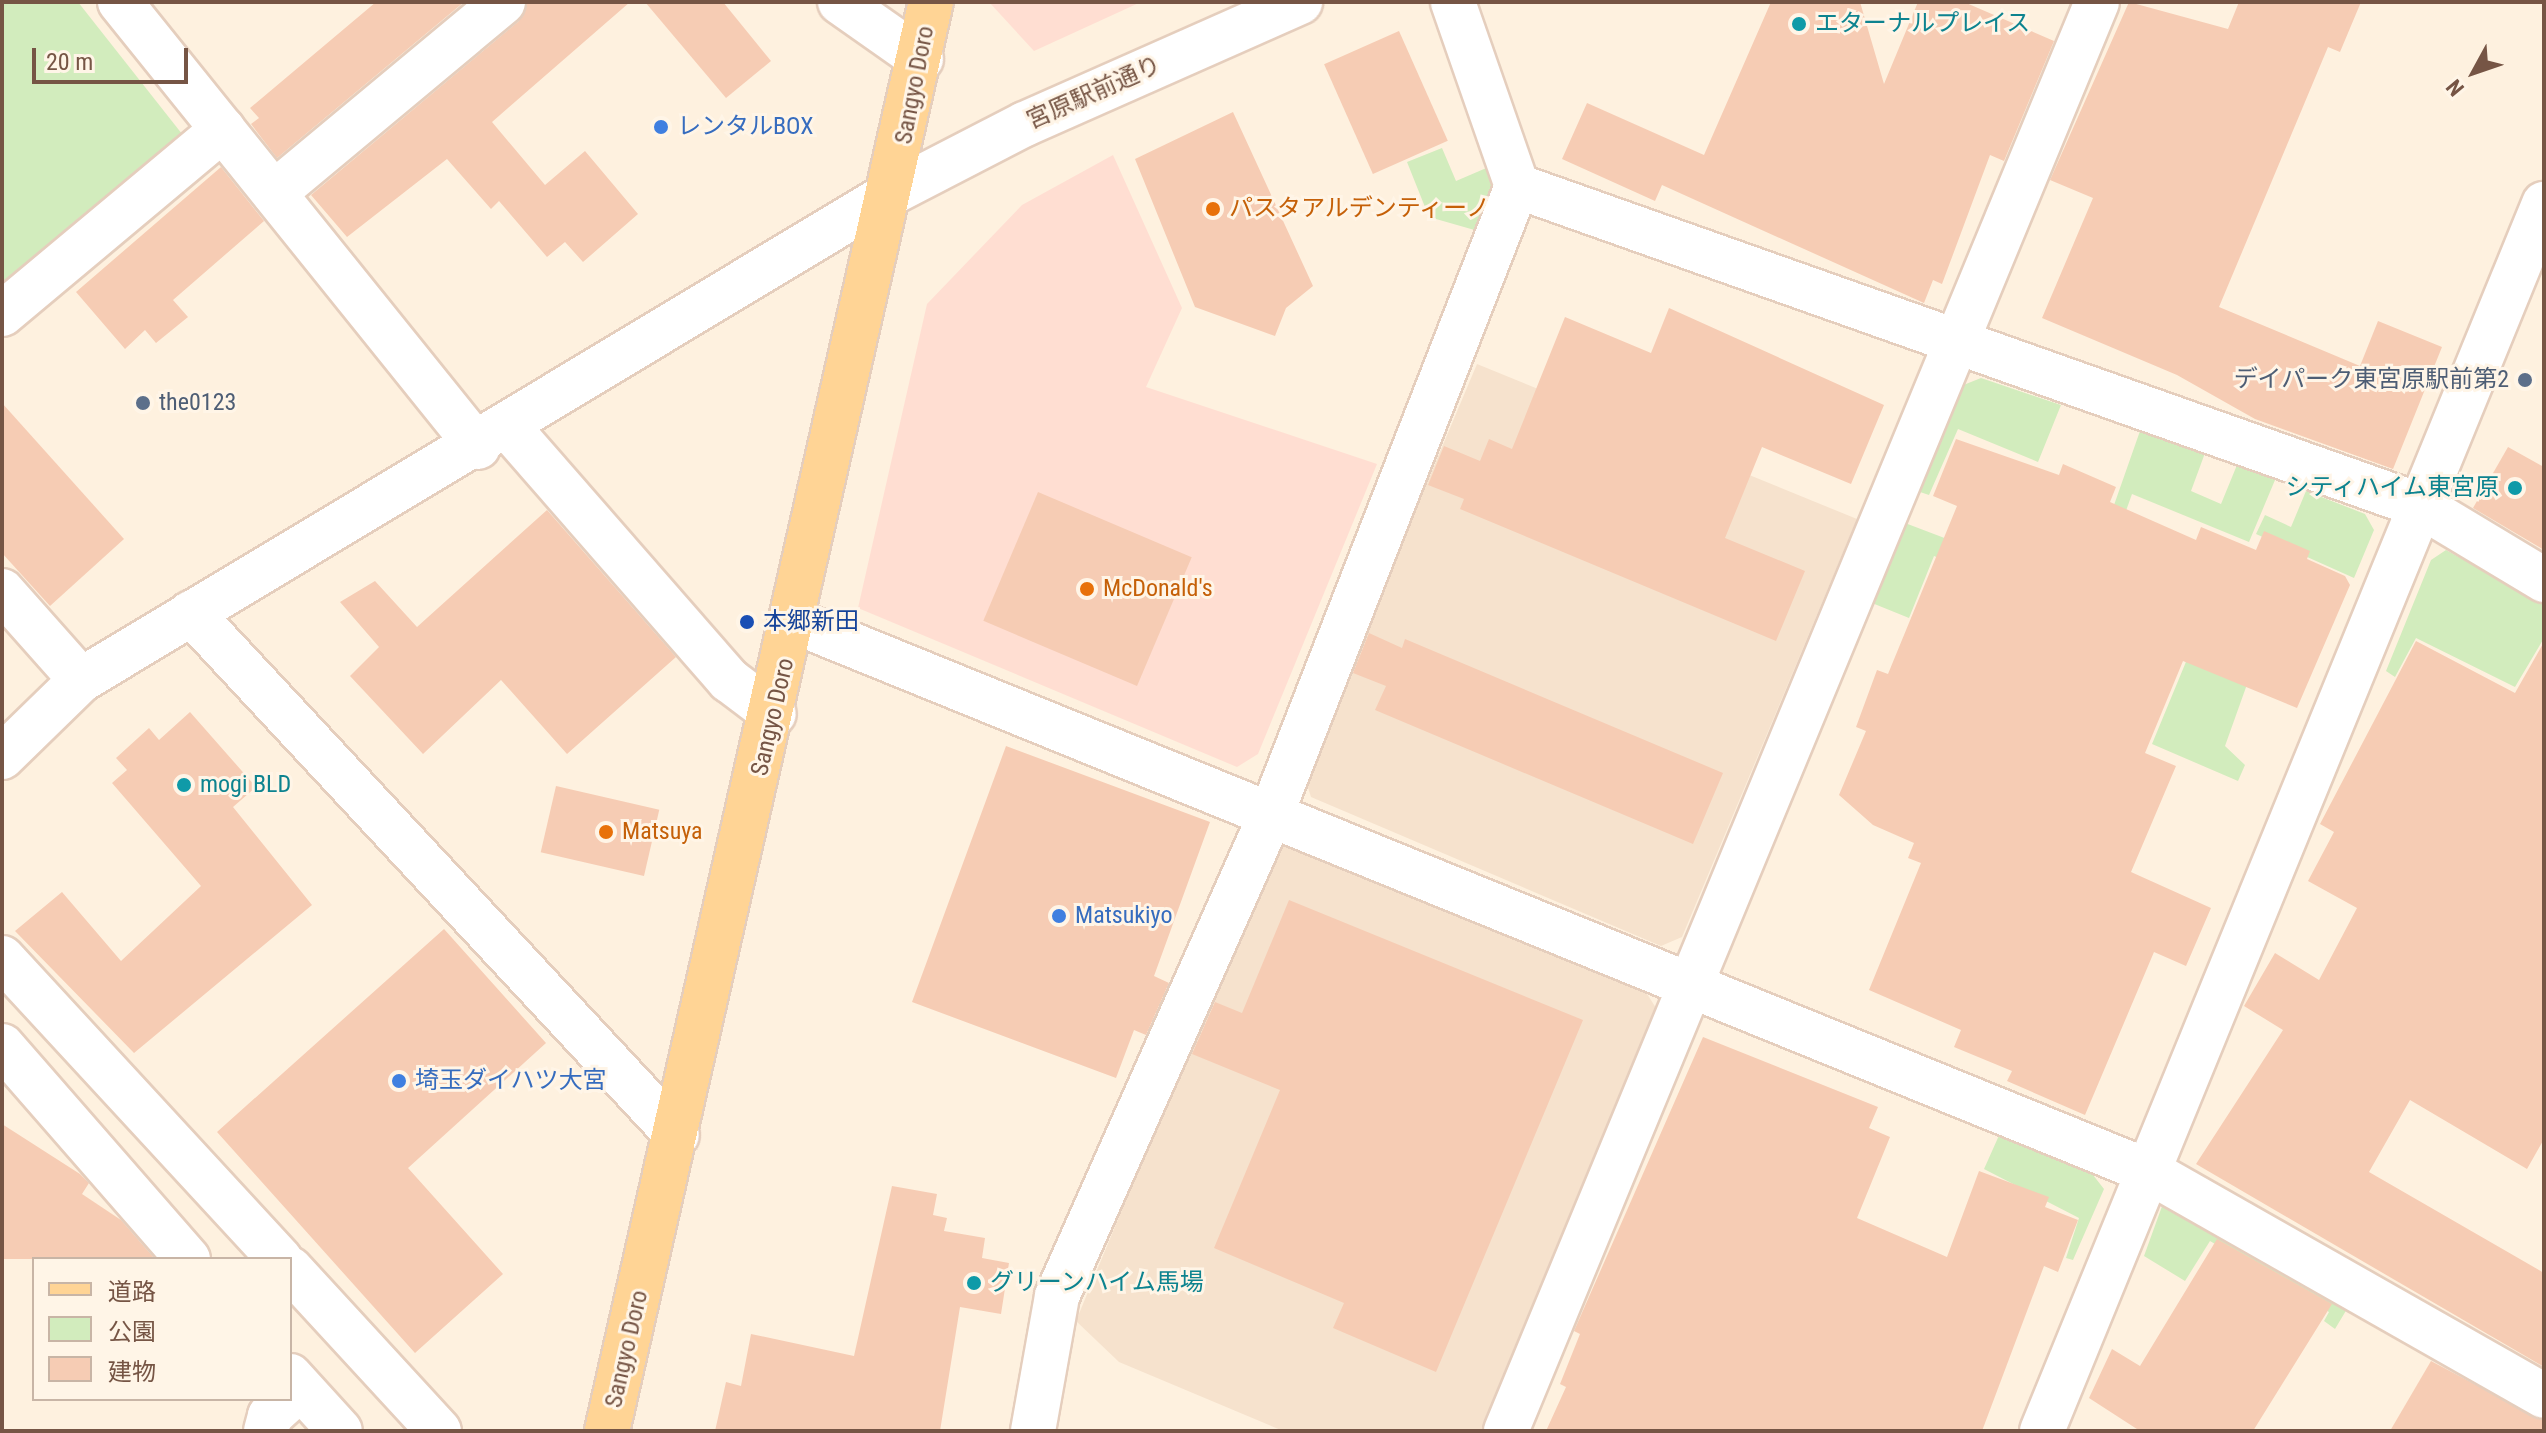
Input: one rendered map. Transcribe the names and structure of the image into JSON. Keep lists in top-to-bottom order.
{
  "streets": {
    "main road": ["Sangyo Doro"],
    "street": ["宮原駅前通り"]
  },
  "crossings": [
    ["Sangyo Doro", "宮原駅前通り"]
  ],
  "places": [
    "エターナルプレイス",
    "レンタルBOX",
    "パスタアルデンティーノ",
    "デイパーク東宮原駅前第2",
    "the0123",
    "シティハイム東宮原",
    "McDonald's",
    "本郷新田",
    "mogi BLD",
    "Matsuya",
    "Matsukiyo",
    "埼玉ダイハツ大宮",
    "グリーンハイム馬場"
  ],
  "legend": ["道路", "公園", "建物"],
  "scale_bar": "20 m",
  "north": "bottom left"
}
